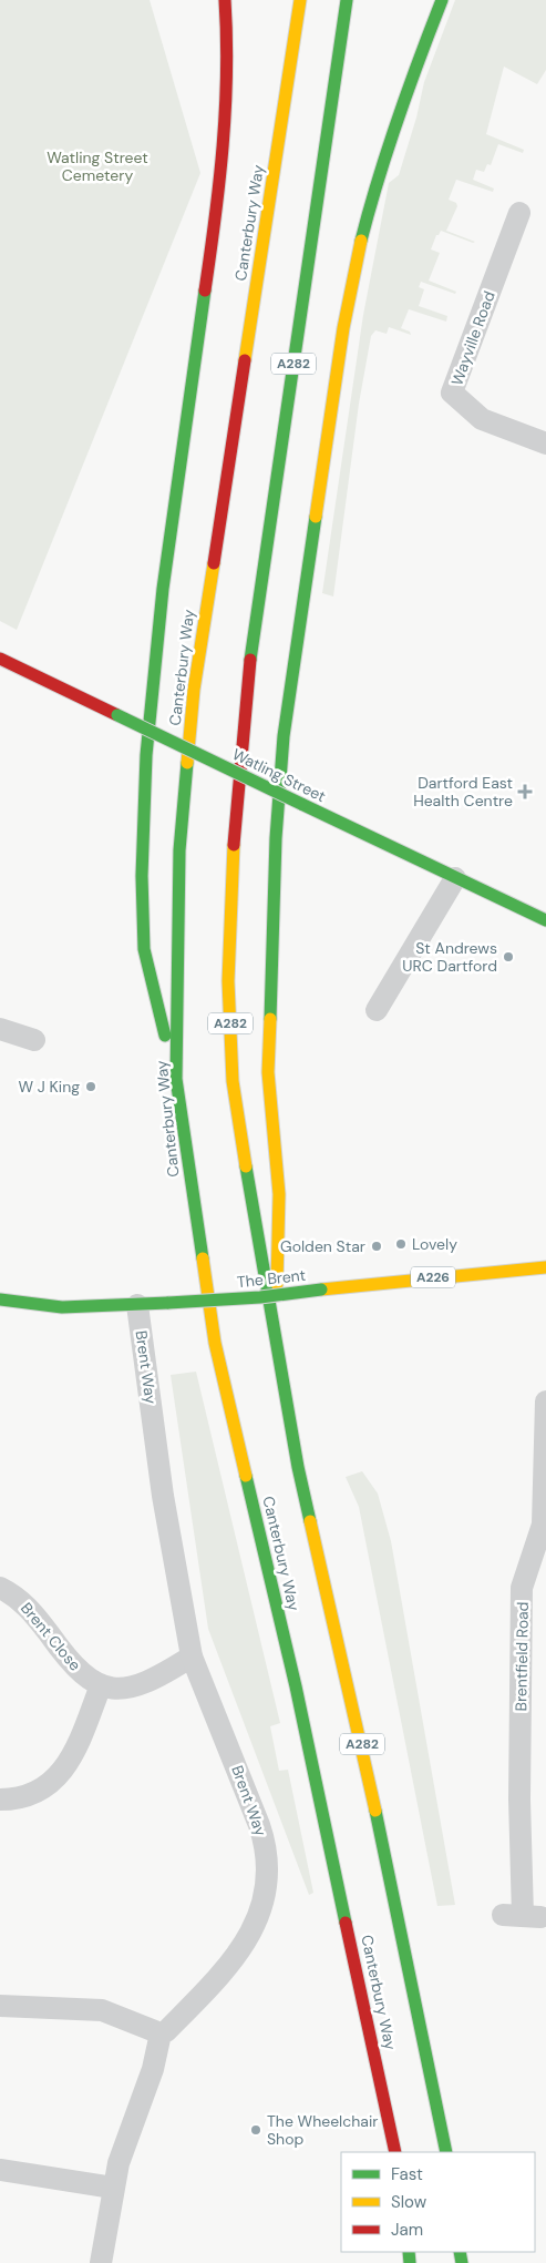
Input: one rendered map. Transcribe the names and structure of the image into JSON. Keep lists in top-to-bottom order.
{
  "streets": {
    "main road": [
      "Canterbury Way",
      "A282",
      "Watling Street",
      "A226",
      "The Brent"
    ],
    "street": [
      "Wayville Road",
      "Brent Way",
      "Brent Close",
      "Brentfield Road"
    ]
  },
  "crossings": [
    ["The Brent", "Brent Way"]
  ],
  "parks": ["Watling Street Cemetery"],
  "places": {
    "health": ["Dartford East Health Centre"],
    "other": [
      "St Andrews URC Dartford",
      "W J King",
      "Lovely",
      "Golden Star",
      "The Wheelchair Shop"
    ]
  },
  "legend": ["Fast", "Slow", "Jam"]
}
